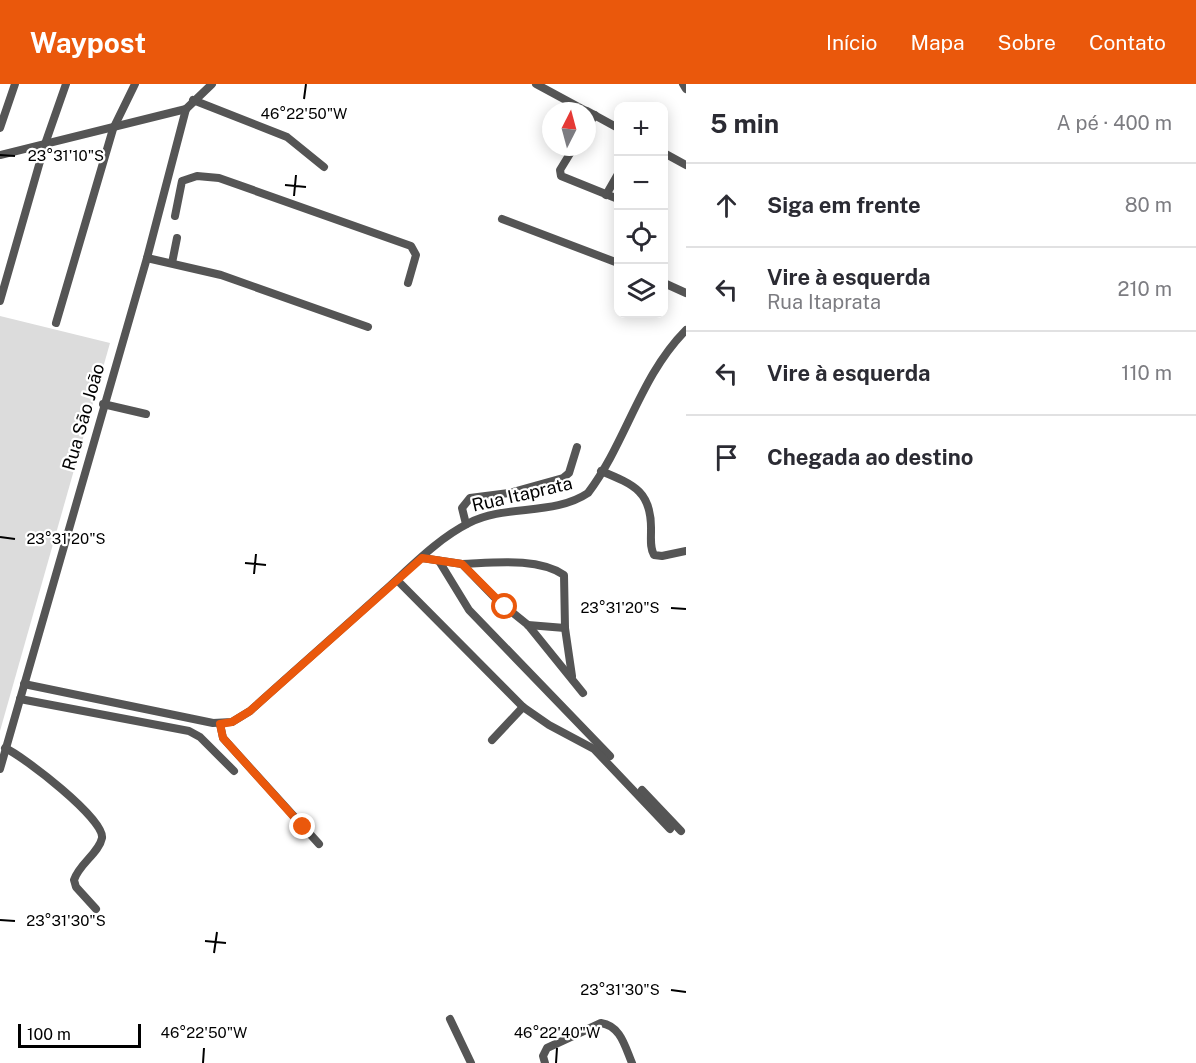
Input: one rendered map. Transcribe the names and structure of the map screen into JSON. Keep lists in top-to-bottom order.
{
  "streets": {
    "street": ["Rua São João", "Rua Itaprata"]
  },
  "scale_bar": "100 m",
  "north": "top",
  "page": {
    "header": "Waypost",
    "nav": [
      "Início",
      "Mapa",
      "Sobre",
      "Contato"
    ],
    "heading": ["5 min", "A pé · 400 m"],
    "map_buttons": ["+", "−"],
    "list": [
      ["Siga em frente", "80 m"],
      ["Vire à esquerda", "Rua Itaprata", "210 m"],
      ["Vire à esquerda", "110 m"],
      "Chegada ao destino"
    ],
    "scale": "100 m"
  },
  "coordinates": [
    "46°22'50\"W",
    "23°31'10\"S",
    "23°31'20\"S",
    "23°31'30\"S",
    "46°22'40\"W"
  ]
}
